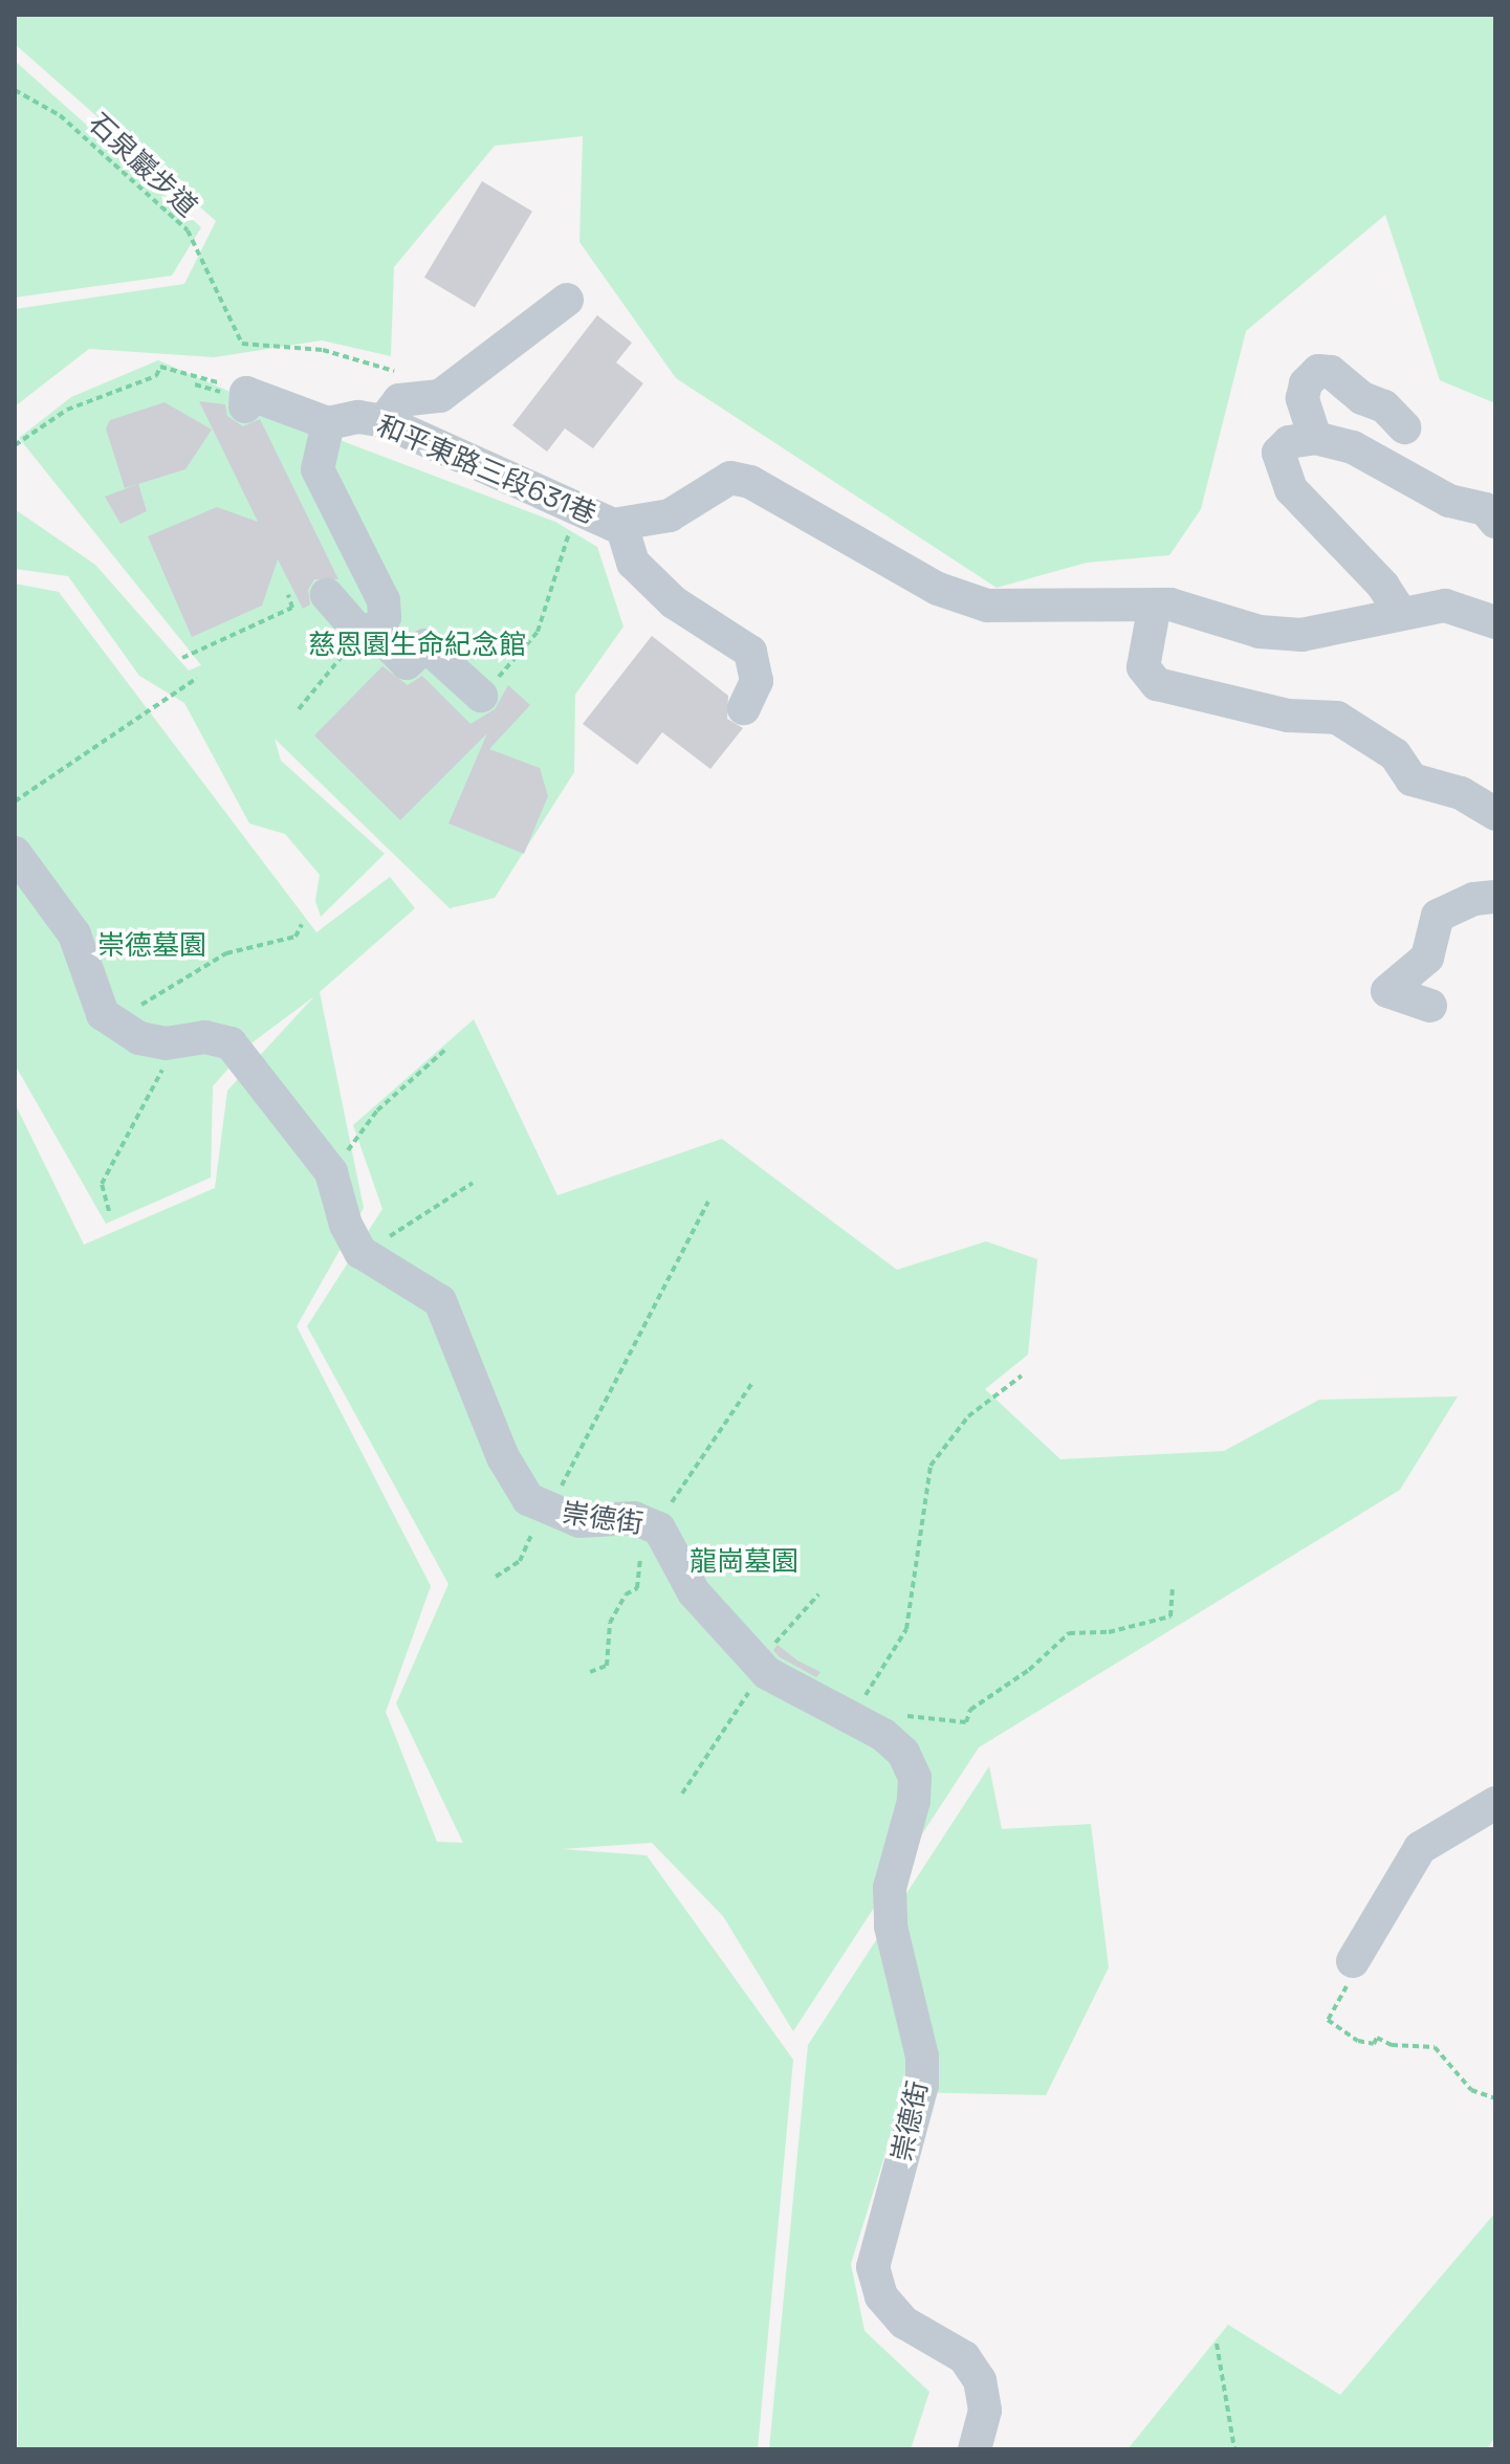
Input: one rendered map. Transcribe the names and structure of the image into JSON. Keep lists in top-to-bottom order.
{
  "streets": {
    "street": ["和平東路三段631巷", "崇德街"],
    "path": ["石泉巖步道"]
  },
  "crossings": [
    ["石泉巖步道", "和平東路三段631巷"]
  ],
  "parks": ["慈恩園生命紀念館", "崇德墓園", "龍崗墓園"]
}
